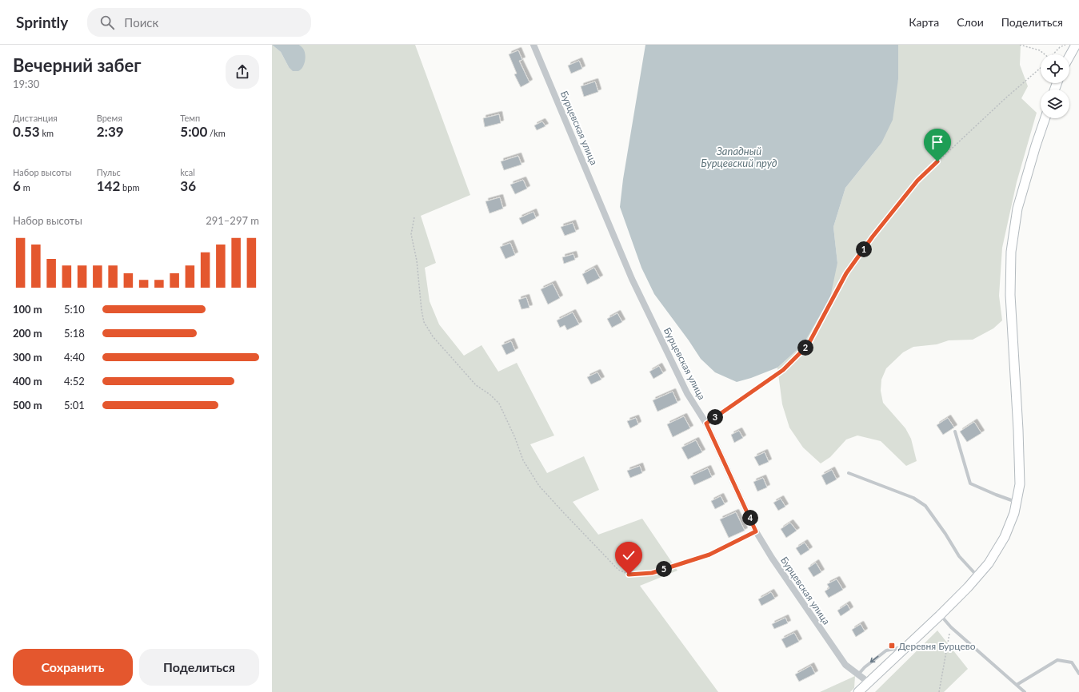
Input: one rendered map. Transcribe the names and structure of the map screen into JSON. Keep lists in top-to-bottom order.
{
  "streets": {
    "street": ["Бурцевская улица"]
  },
  "water": ["Западный Бурцевский пруд"],
  "places": {
    "transit": ["Деревня Бурцево"]
  },
  "page": {
    "header": "Sprintly",
    "search": "Поиск",
    "nav": ["Карта", "Слои", "Поделиться"],
    "heading": ["Вечерний забег", "19:30"],
    "stats": [
      ["Дистанция", "0.53 km"],
      ["Время", "2:39"],
      ["Темп", "5:00 /km"],
      ["Набор высоты", "6 m"],
      ["Пульс", "142 bpm"],
      ["kcal", "36"]
    ],
    "chart": ["Набор высоты", "291–297 m"],
    "pins": [
      "1",
      "2",
      "3",
      "4",
      "5"
    ],
    "list": [
      {
        "name": "100 m",
        "note": "5:10"
      },
      {
        "name": "200 m",
        "note": "5:18"
      },
      {
        "name": "300 m",
        "note": "4:40"
      },
      {
        "name": "400 m",
        "note": "4:52"
      },
      {
        "name": "500 m",
        "note": "5:01"
      }
    ],
    "buttons": ["Сохранить", "Поделиться"]
  }
}
